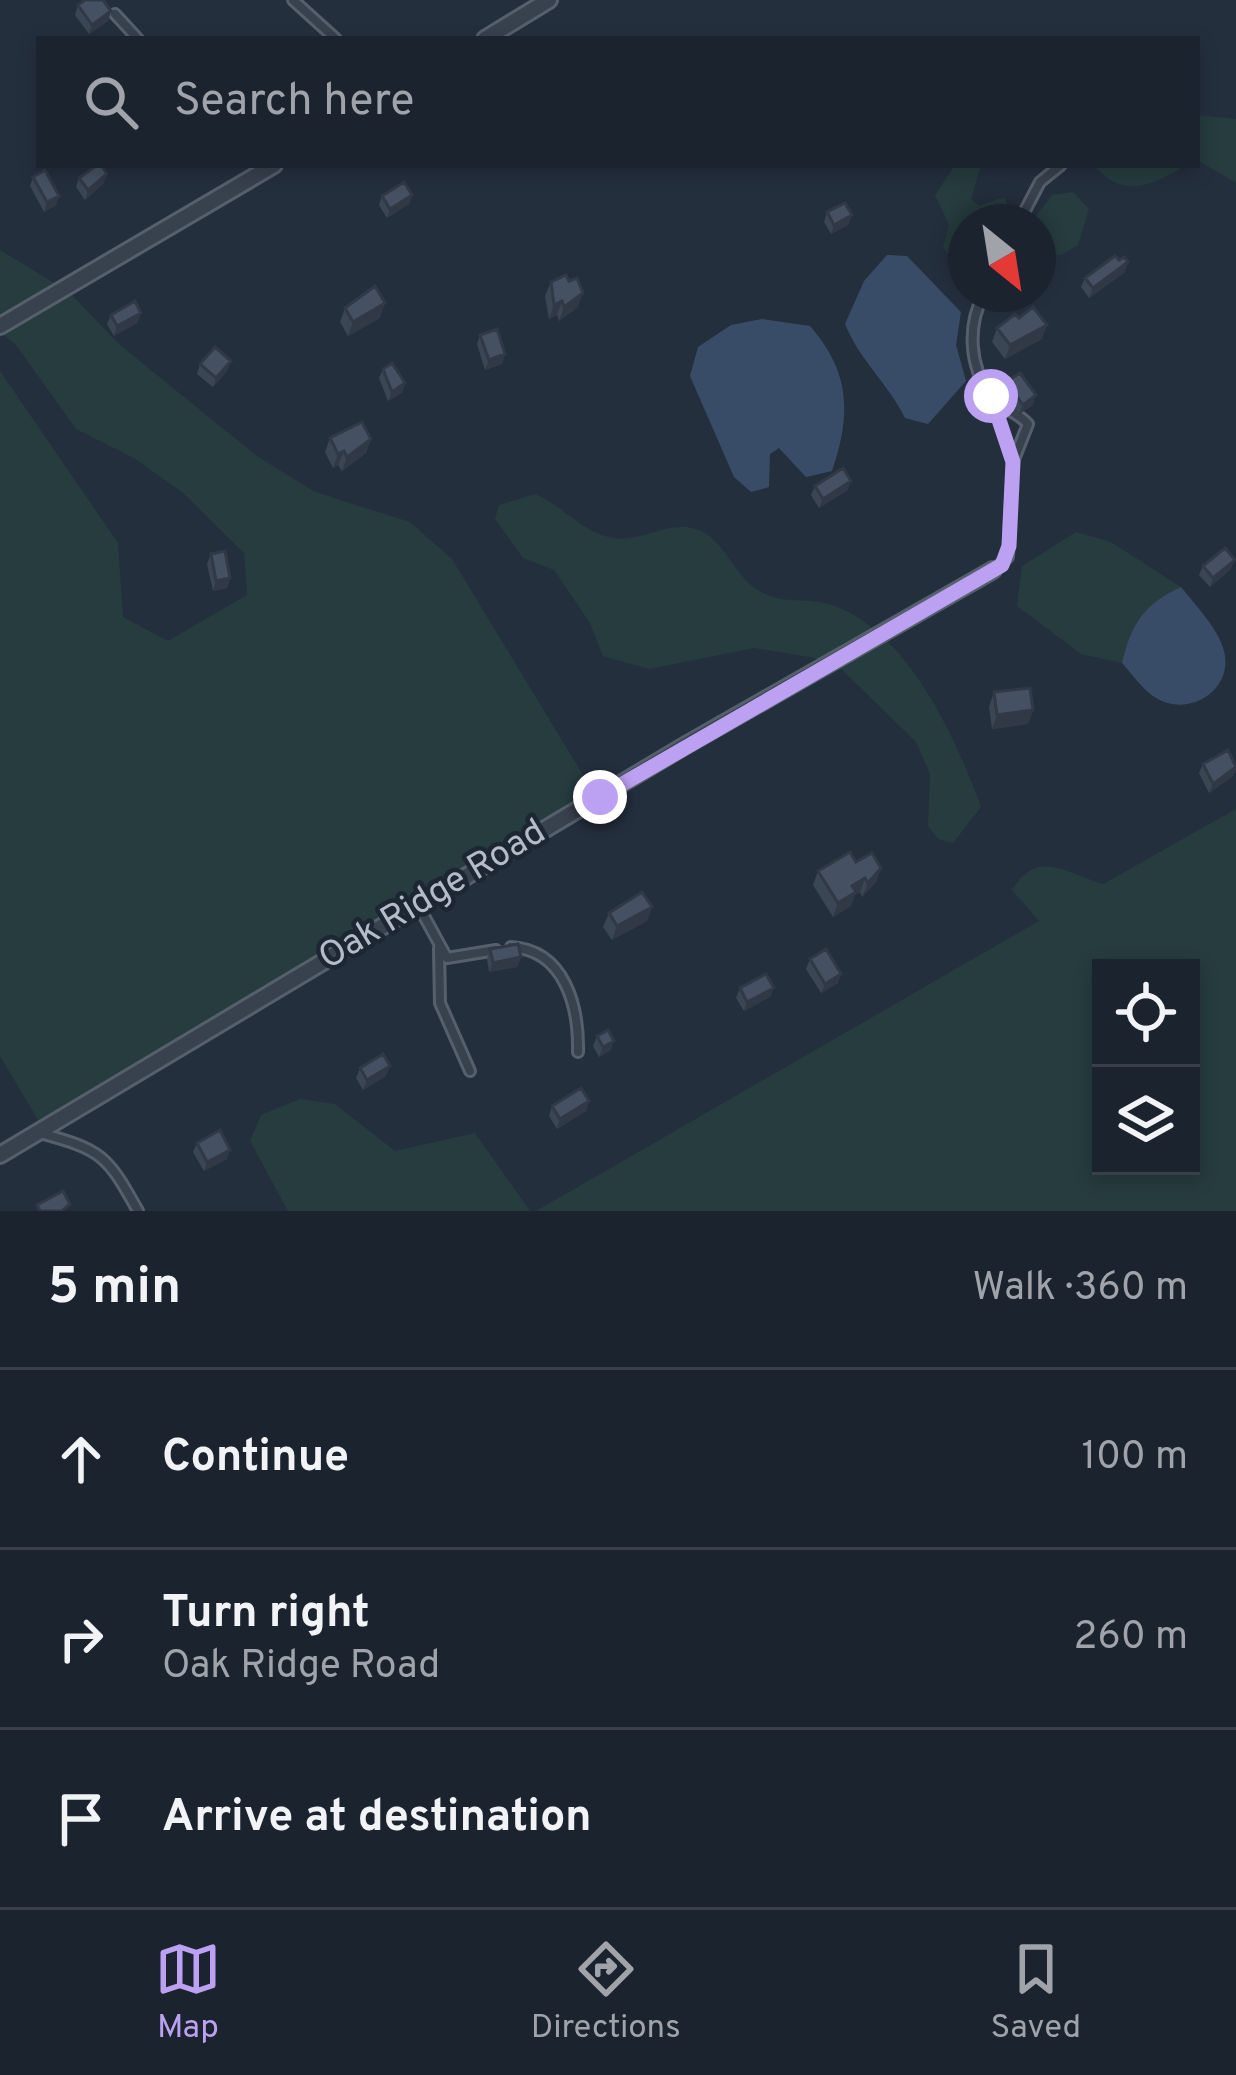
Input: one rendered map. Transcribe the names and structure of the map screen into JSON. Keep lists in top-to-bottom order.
{
  "streets": {
    "street": ["Oak Ridge Road"]
  },
  "north": "bottom right",
  "page": {
    "search": "Search here",
    "heading": ["5 min", "Walk · 360 m"],
    "list": [
      ["Continue", "100 m"],
      ["Turn right", "Oak Ridge Road", "260 m"],
      "Arrive at destination"
    ],
    "nav": ["Map", "Directions", "Saved"]
  }
}
